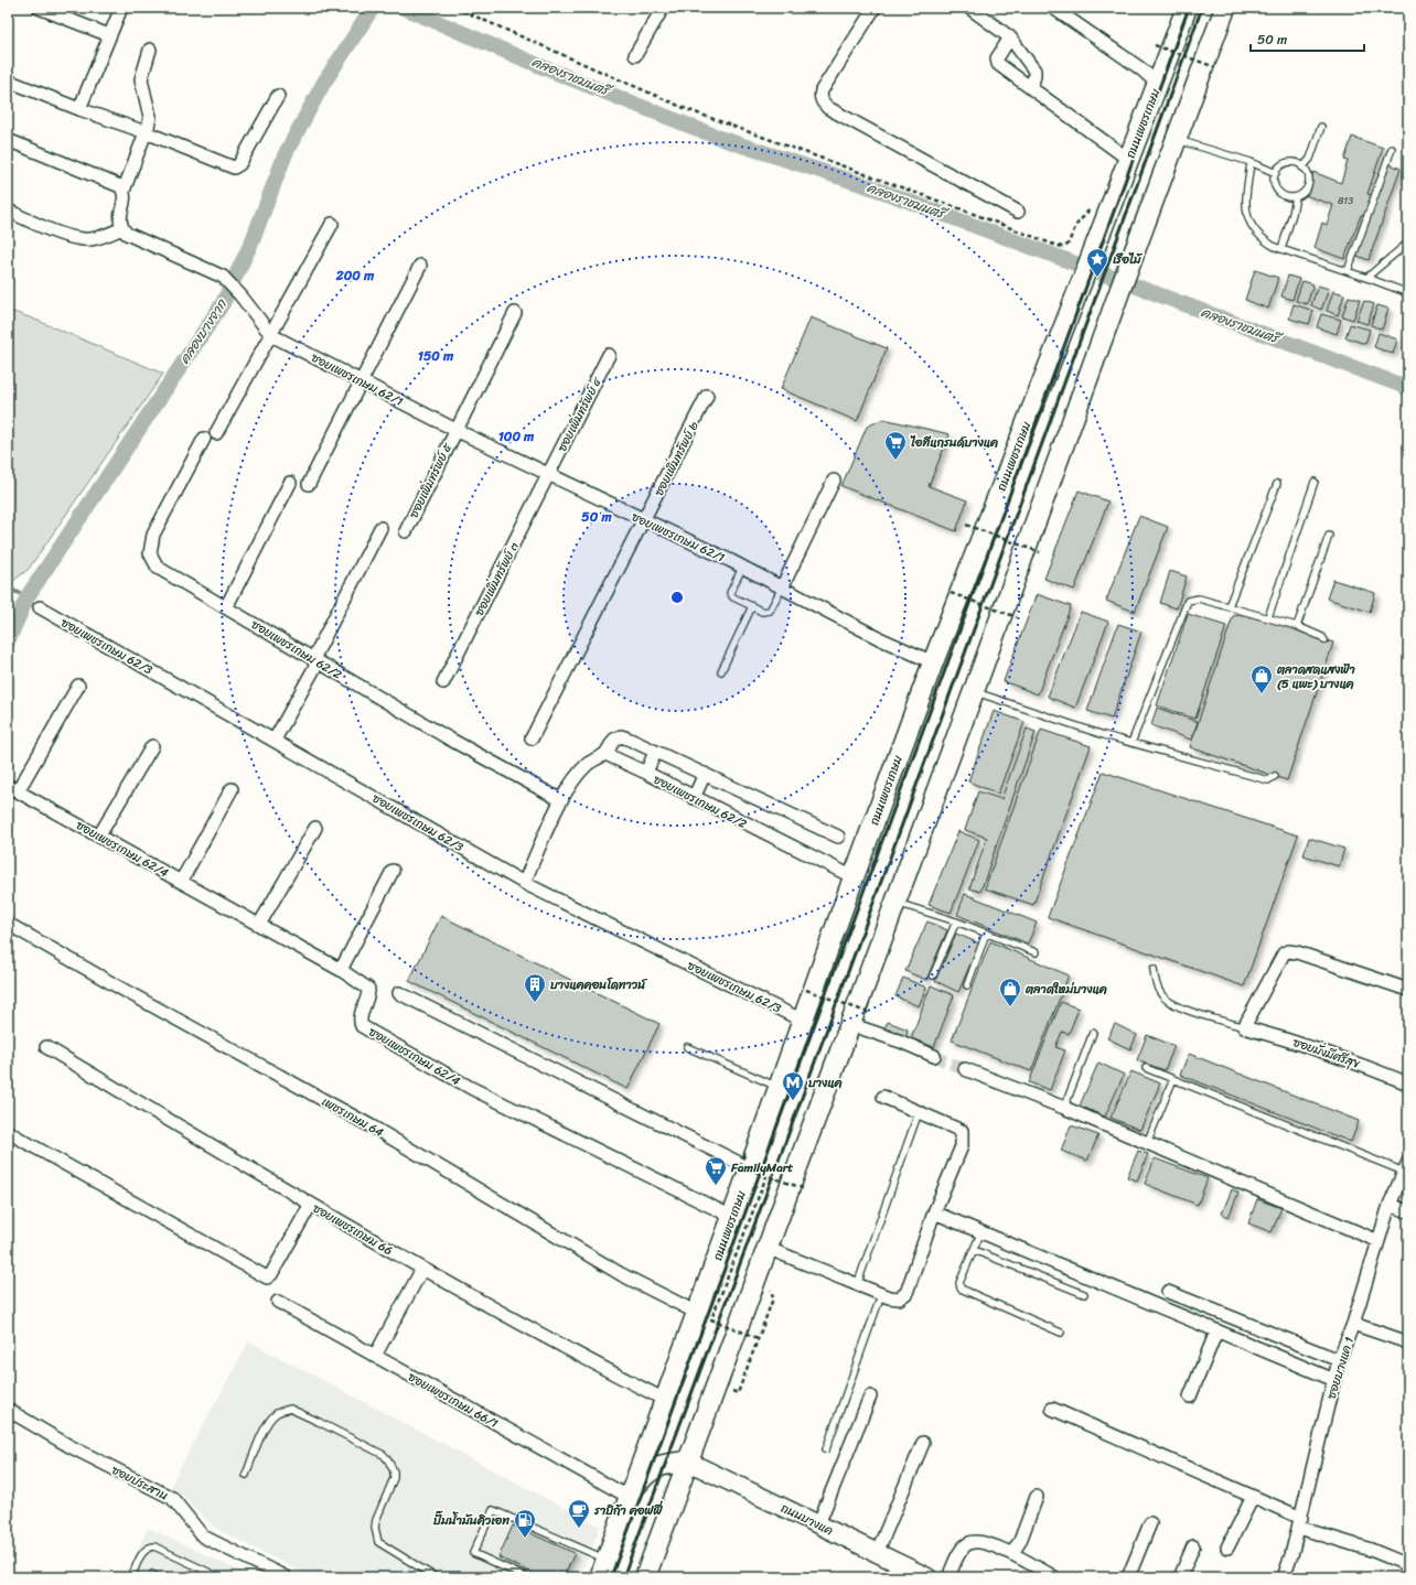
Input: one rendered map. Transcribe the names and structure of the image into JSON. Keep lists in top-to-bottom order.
{
  "streets": {
    "main road": ["ถนนเพชรเกษม", "ถนนบางแค"],
    "street": [
      "ซอยเพชรเกษม 62/1",
      "ซอยเพิ่มทรัพย์ ๔",
      "ซอยเพิ่มทรัพย์ ๒",
      "ซอยเพิ่มทรัพย์ ๕",
      "ซอยเพิ่มทรัพย์ ๓",
      "ซอยเพชรเกษม 62/3",
      "ซอยเพชรเกษม 62/2",
      "ซอยเพชรเกษม 62/4",
      "ซอยมั่งมีศรีสุข",
      "เพชรเกษม 64",
      "ซอยเพชรเกษม 66",
      "ซอยบางแค 1",
      "ซอยเพชรเกษม 66/1",
      "ซอยประสาน"
    ]
  },
  "crossings": [
    ["ถนนเพชรเกษม", "ซอยเพชรเกษม 62/1"],
    ["ถนนเพชรเกษม", "ซอยเพชรเกษม 62/3"],
    ["ถนนเพชรเกษม", "ซอยเพชรเกษม 62/2"],
    ["ถนนเพชรเกษม", "ซอยเพชรเกษม 62/4"],
    ["ถนนเพชรเกษม", "เพชรเกษม 64"],
    ["ถนนเพชรเกษม", "ซอยเพชรเกษม 66"],
    ["ถนนเพชรเกษม", "ซอยเพชรเกษม 66/1"],
    ["ซอยเพชรเกษม 62/1", "ซอยเพิ่มทรัพย์ ๔"],
    ["ซอยเพชรเกษม 62/1", "ซอยเพิ่มทรัพย์ ๒"],
    ["ซอยเพชรเกษม 62/1", "ซอยเพิ่มทรัพย์ ๕"],
    ["ซอยเพชรเกษม 62/1", "ซอยเพิ่มทรัพย์ ๓"],
    ["ซอยเพิ่มทรัพย์ ๔", "ซอยเพิ่มทรัพย์ ๓"]
  ],
  "water": ["คลองราชมนตรี", "คลองบางจาก"],
  "places": {
    "place": ["เรือไม้"],
    "supermarket": ["ไอทีแกรนด์บางแค", "FamilyMart"],
    "shop": ["ตลาดสดแสงฟ้า (5 แพะ) บางแค", "ตลาดใหม่บางแค"],
    "building": ["บางแคคอนโดทาวน์"],
    "metro station": ["บางแค"],
    "cafe": ["ราบิก้า คอฟฟี่"],
    "fuel station": ["ปั๊มน้ำมันคิวเอท"]
  },
  "house_numbers": ["813"],
  "scale_bar": "50 m",
  "rings": [
    "200 m",
    "150 m",
    "100 m",
    "50 m"
  ]
}
